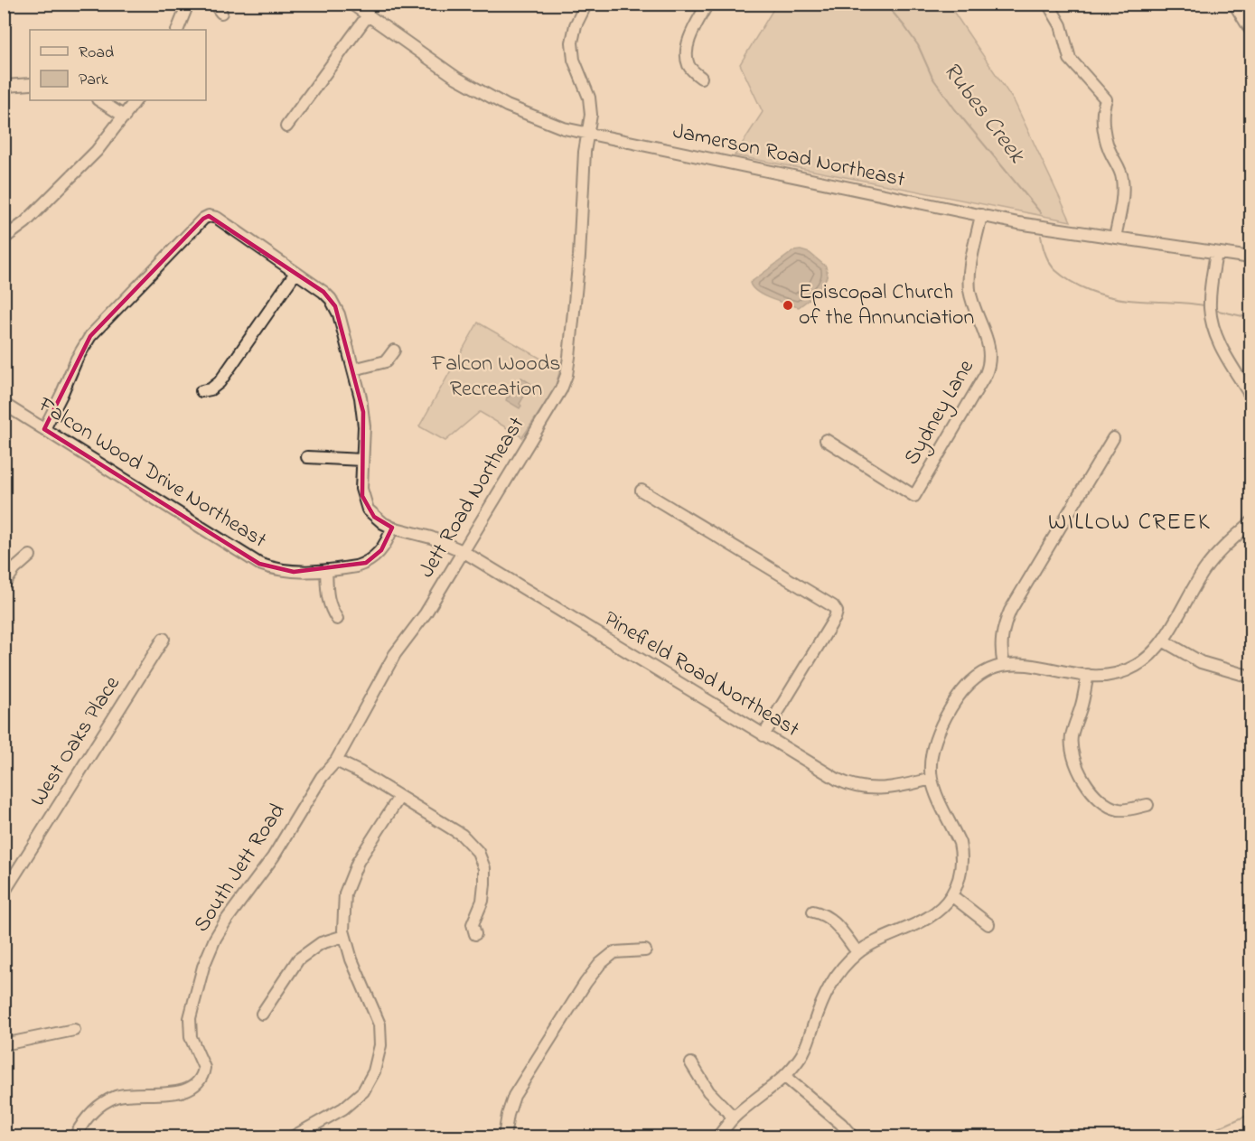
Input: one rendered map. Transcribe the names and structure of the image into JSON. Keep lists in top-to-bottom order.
{
  "streets": {
    "street": [
      "Jamerson Road Northeast",
      "Sydney Lane",
      "Falcon Wood Drive Northeast",
      "Jett Road Northeast",
      "Pinefield Road Northeast",
      "West Oaks Place",
      "South Jett Road"
    ]
  },
  "crossings": [
    ["Jamerson Road Northeast", "Sydney Lane"],
    ["Jamerson Road Northeast", "Jett Road Northeast"],
    ["Falcon Wood Drive Northeast", "Pinefield Road Northeast"],
    ["Jett Road Northeast", "Pinefield Road Northeast"],
    ["Jett Road Northeast", "South Jett Road"]
  ],
  "districts": ["WILLOW CREEK"],
  "water": ["Rubes Creek"],
  "parks": ["Falcon Woods Recreation"],
  "places": ["Episcopal Church of the Annunciation"],
  "legend": ["Road", "Park"]
}
